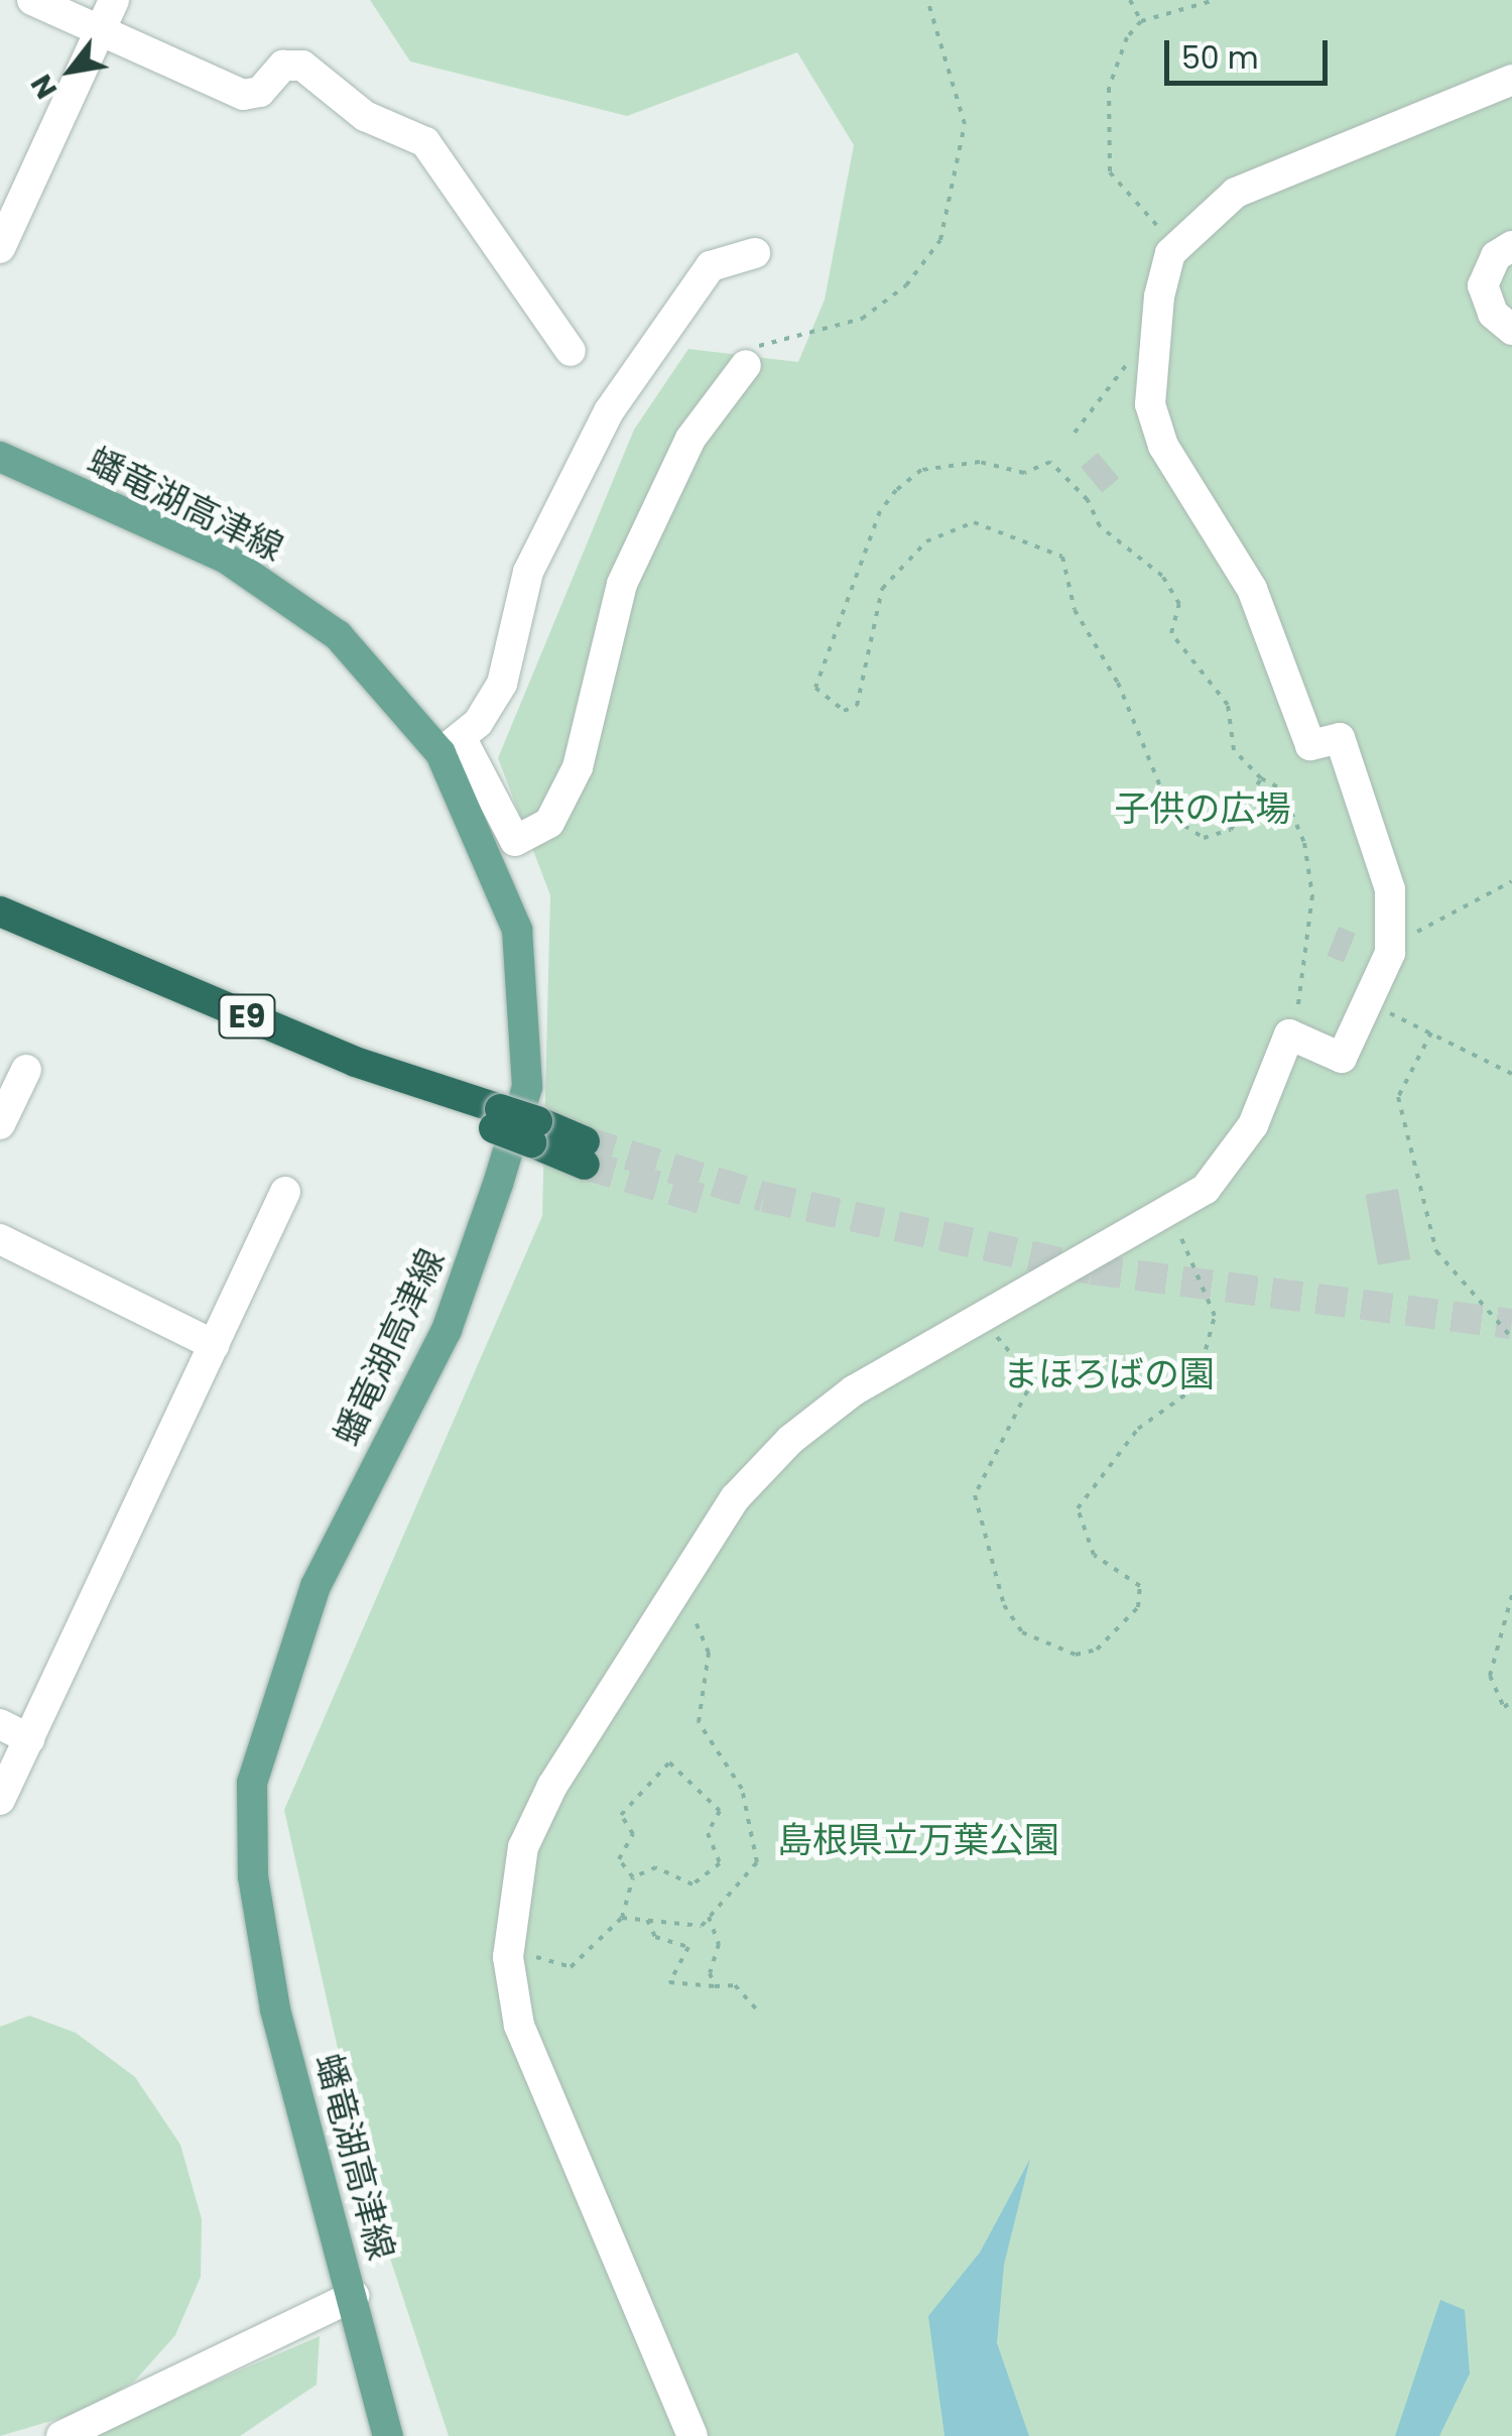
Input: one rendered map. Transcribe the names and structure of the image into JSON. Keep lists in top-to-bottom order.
{
  "streets": {
    "highway": ["E9"],
    "main road": ["蟠竜湖高津線"]
  },
  "parks": ["子供の広場", "まほろばの園", "島根県立万葉公園"],
  "scale_bar": "50 m",
  "north": "bottom left"
}
